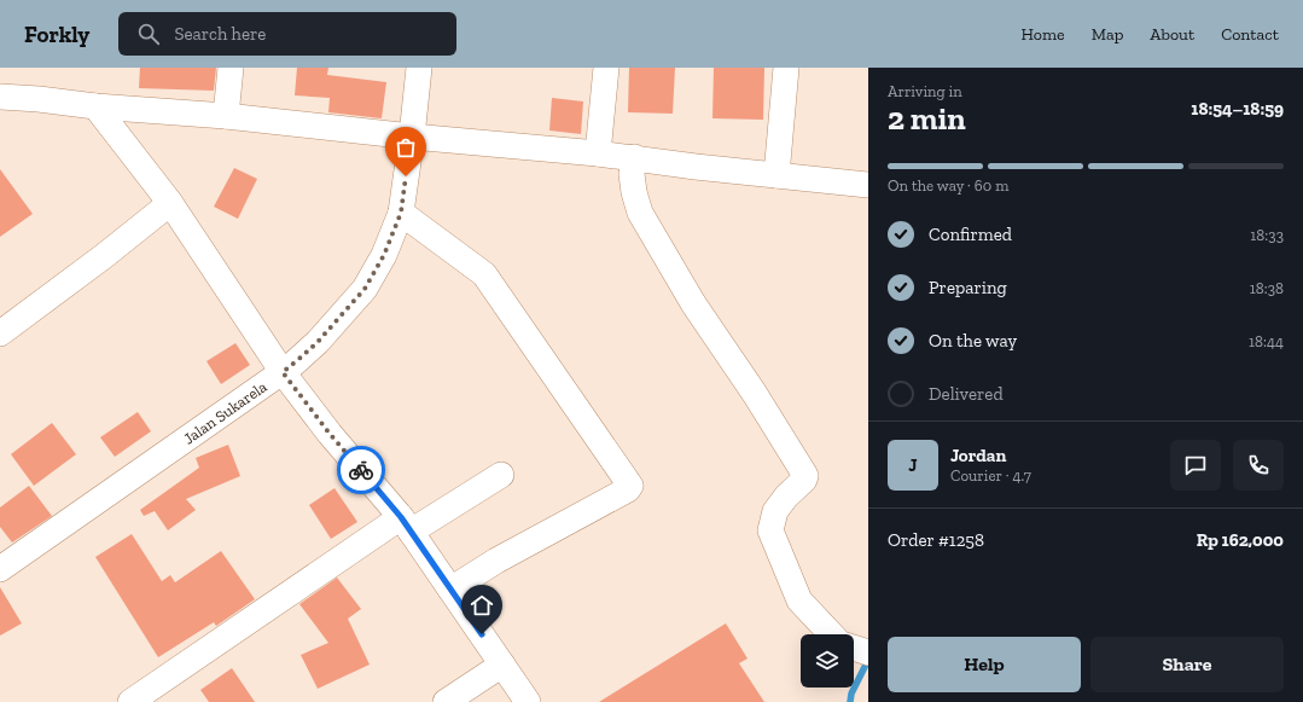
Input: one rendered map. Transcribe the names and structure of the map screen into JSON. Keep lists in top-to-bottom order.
{
  "streets": {
    "street": ["Jalan Sukarela"]
  },
  "page": {
    "header": "Forkly",
    "search": "Search here",
    "nav": [
      "Home",
      "Map",
      "About",
      "Contact"
    ],
    "heading": ["2 min", "Arriving in", "18:54–18:59"],
    "panel": [
      "Jordan",
      "Courier · 4.7",
      "Order #1258",
      "Rp 162,000"
    ],
    "bar": "On the way · 60 m",
    "list": [
      ["Confirmed", "18:33"],
      ["Preparing", "18:38"],
      ["On the way", "18:44"],
      "Delivered"
    ],
    "round": "J",
    "buttons": ["Help", "Share"]
  }
}
